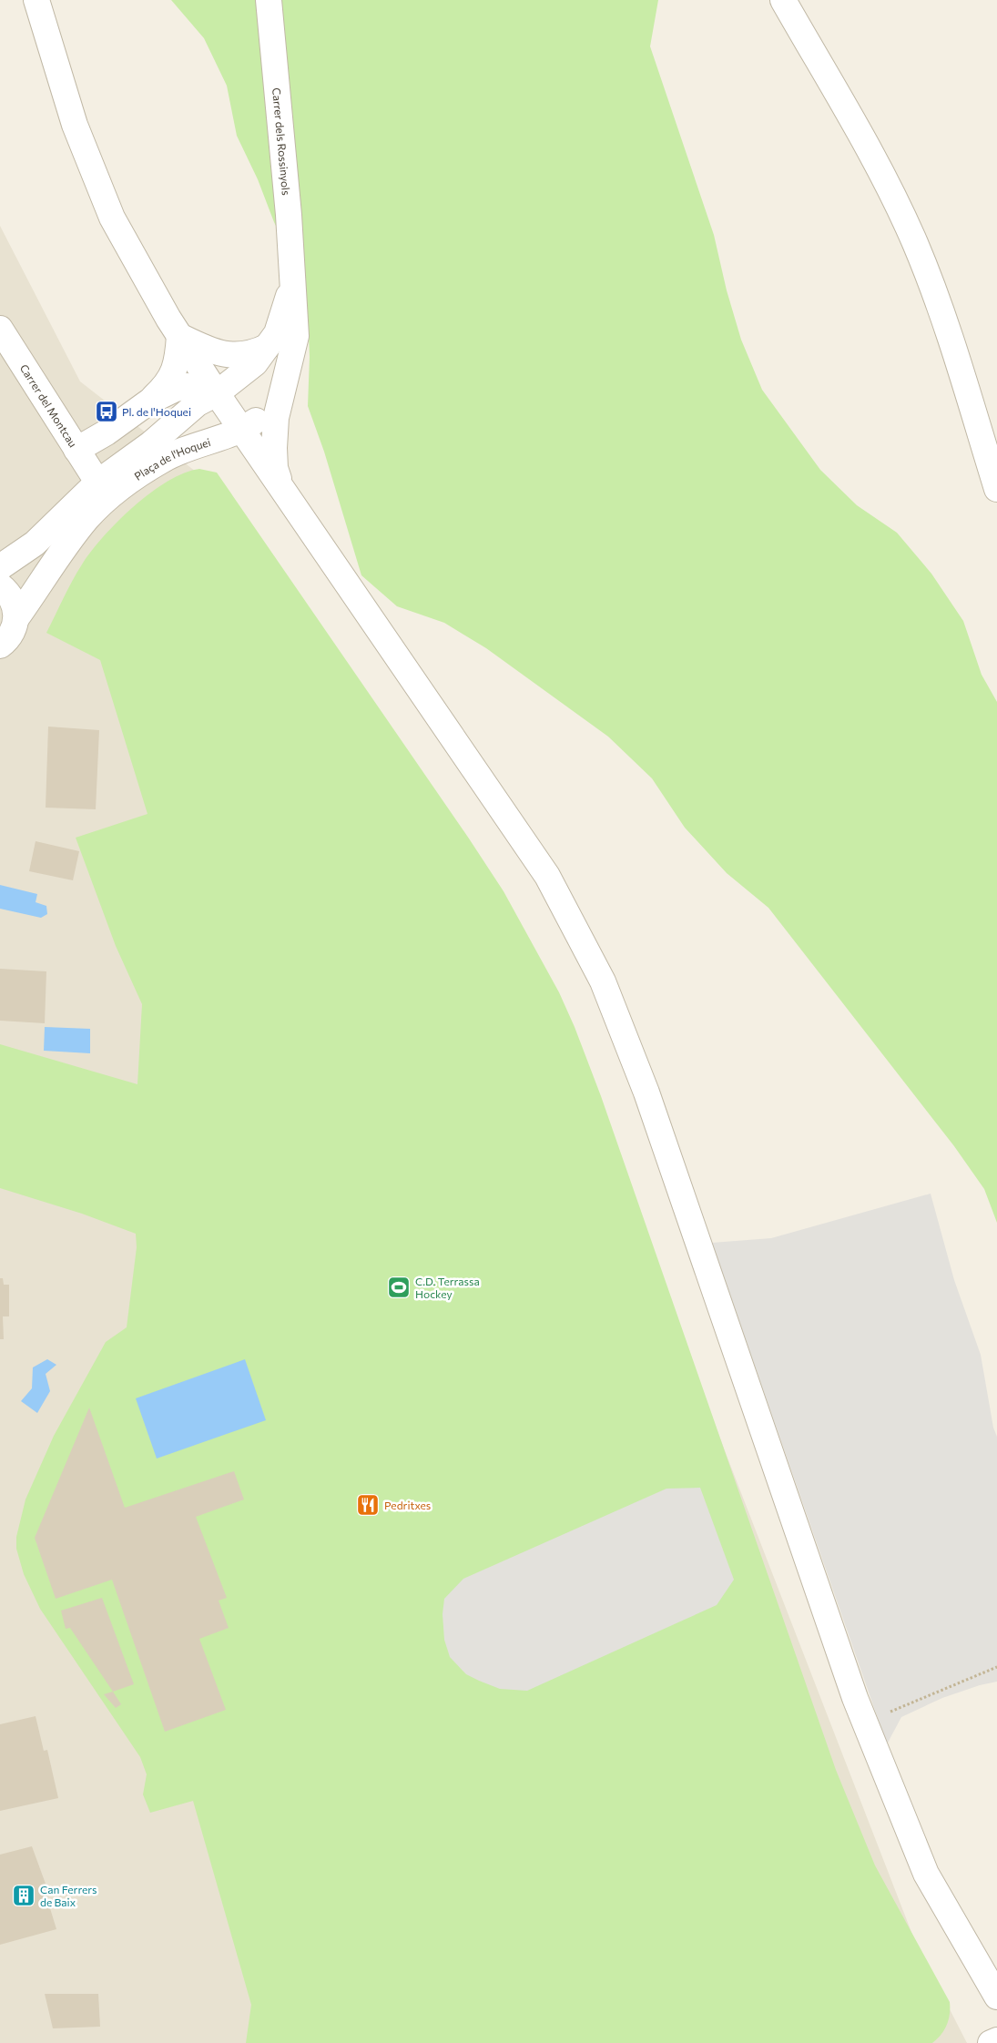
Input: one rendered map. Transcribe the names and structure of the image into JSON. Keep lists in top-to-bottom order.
{
  "streets": {
    "street": ["Carrer dels Rossinyols", "Carrer del Montcau", "Plaça de l'Hoquei"]
  },
  "crossings": [
    ["Carrer dels Rossinyols", "Plaça de l'Hoquei"],
    ["Carrer del Montcau", "Plaça de l'Hoquei"]
  ],
  "places": {
    "bus stop": ["Pl. de l'Hoquei"],
    "sports": ["C.D. Terrassa Hockey"],
    "restaurant": ["Pedritxes"],
    "building": ["Can Ferrers de Baix"]
  }
}
